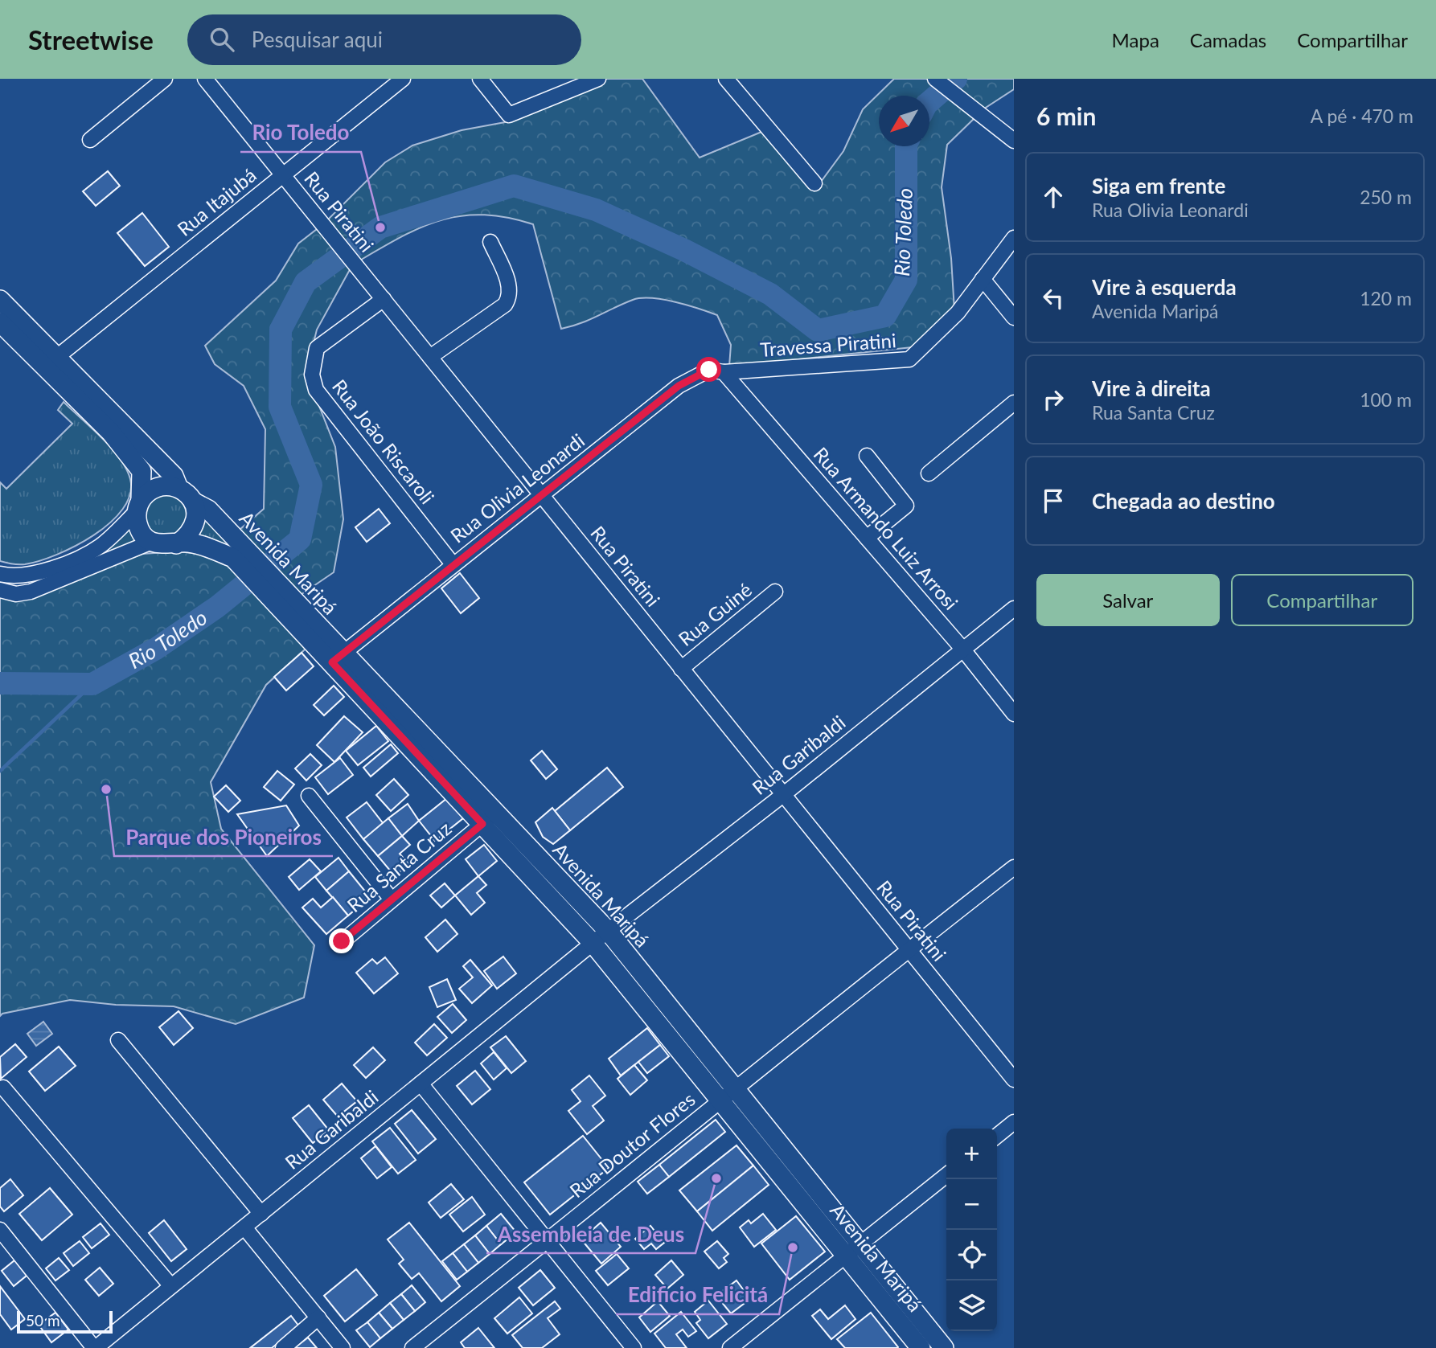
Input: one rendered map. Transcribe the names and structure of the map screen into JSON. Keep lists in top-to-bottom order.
{
  "streets": {
    "main road": ["Avenida Maripá"],
    "street": [
      "Rua Itajubá",
      "Rua Piratini",
      "Travessa Piratini",
      "Rua João Riscaroli",
      "Rua Olivia Leonardi",
      "Rua Armando Luiz Arrosi",
      "Rua Guiné",
      "Rua Garibaldi",
      "Rua Santa Cruz",
      "Rua Doutor Flores"
    ]
  },
  "crossings": [
    ["Rua Itajubá", "Rua Piratini"],
    ["Rua Piratini", "Rua João Riscaroli"],
    ["Rua Piratini", "Rua Olivia Leonardi"],
    ["Rua Piratini", "Rua Guiné"],
    ["Rua Piratini", "Rua Garibaldi"],
    ["Rua Piratini", "Rua Doutor Flores"],
    ["Travessa Piratini", "Rua Olivia Leonardi"],
    ["Travessa Piratini", "Rua Armando Luiz Arrosi"],
    ["Rua João Riscaroli", "Rua Olivia Leonardi"],
    ["Rua Olivia Leonardi", "Rua Armando Luiz Arrosi"],
    ["Rua Olivia Leonardi", "Avenida Maripá"],
    ["Rua Armando Luiz Arrosi", "Rua Garibaldi"],
    ["Avenida Maripá", "Rua Garibaldi"],
    ["Avenida Maripá", "Rua Santa Cruz"],
    ["Avenida Maripá", "Rua Doutor Flores"]
  ],
  "water": ["Rio Toledo"],
  "places": [
    "Rio Toledo",
    "Parque dos Pioneiros",
    "Assembleia de Deus",
    "Edificio Felicitá"
  ],
  "scale_bar": "50 m",
  "north": "bottom left",
  "page": {
    "header": "Streetwise",
    "search": "Pesquisar aqui",
    "nav": ["Mapa", "Camadas", "Compartilhar"],
    "heading": ["6 min", "A pé · 470 m"],
    "list": [
      ["Siga em frente", "Rua Olivia Leonardi", "250 m"],
      ["Vire à esquerda", "Avenida Maripá", "120 m"],
      ["Vire à direita", "Rua Santa Cruz", "100 m"],
      "Chegada ao destino"
    ],
    "buttons": ["Salvar", "Compartilhar"],
    "map_buttons": ["+", "−"],
    "scale": "50 m"
  }
}
